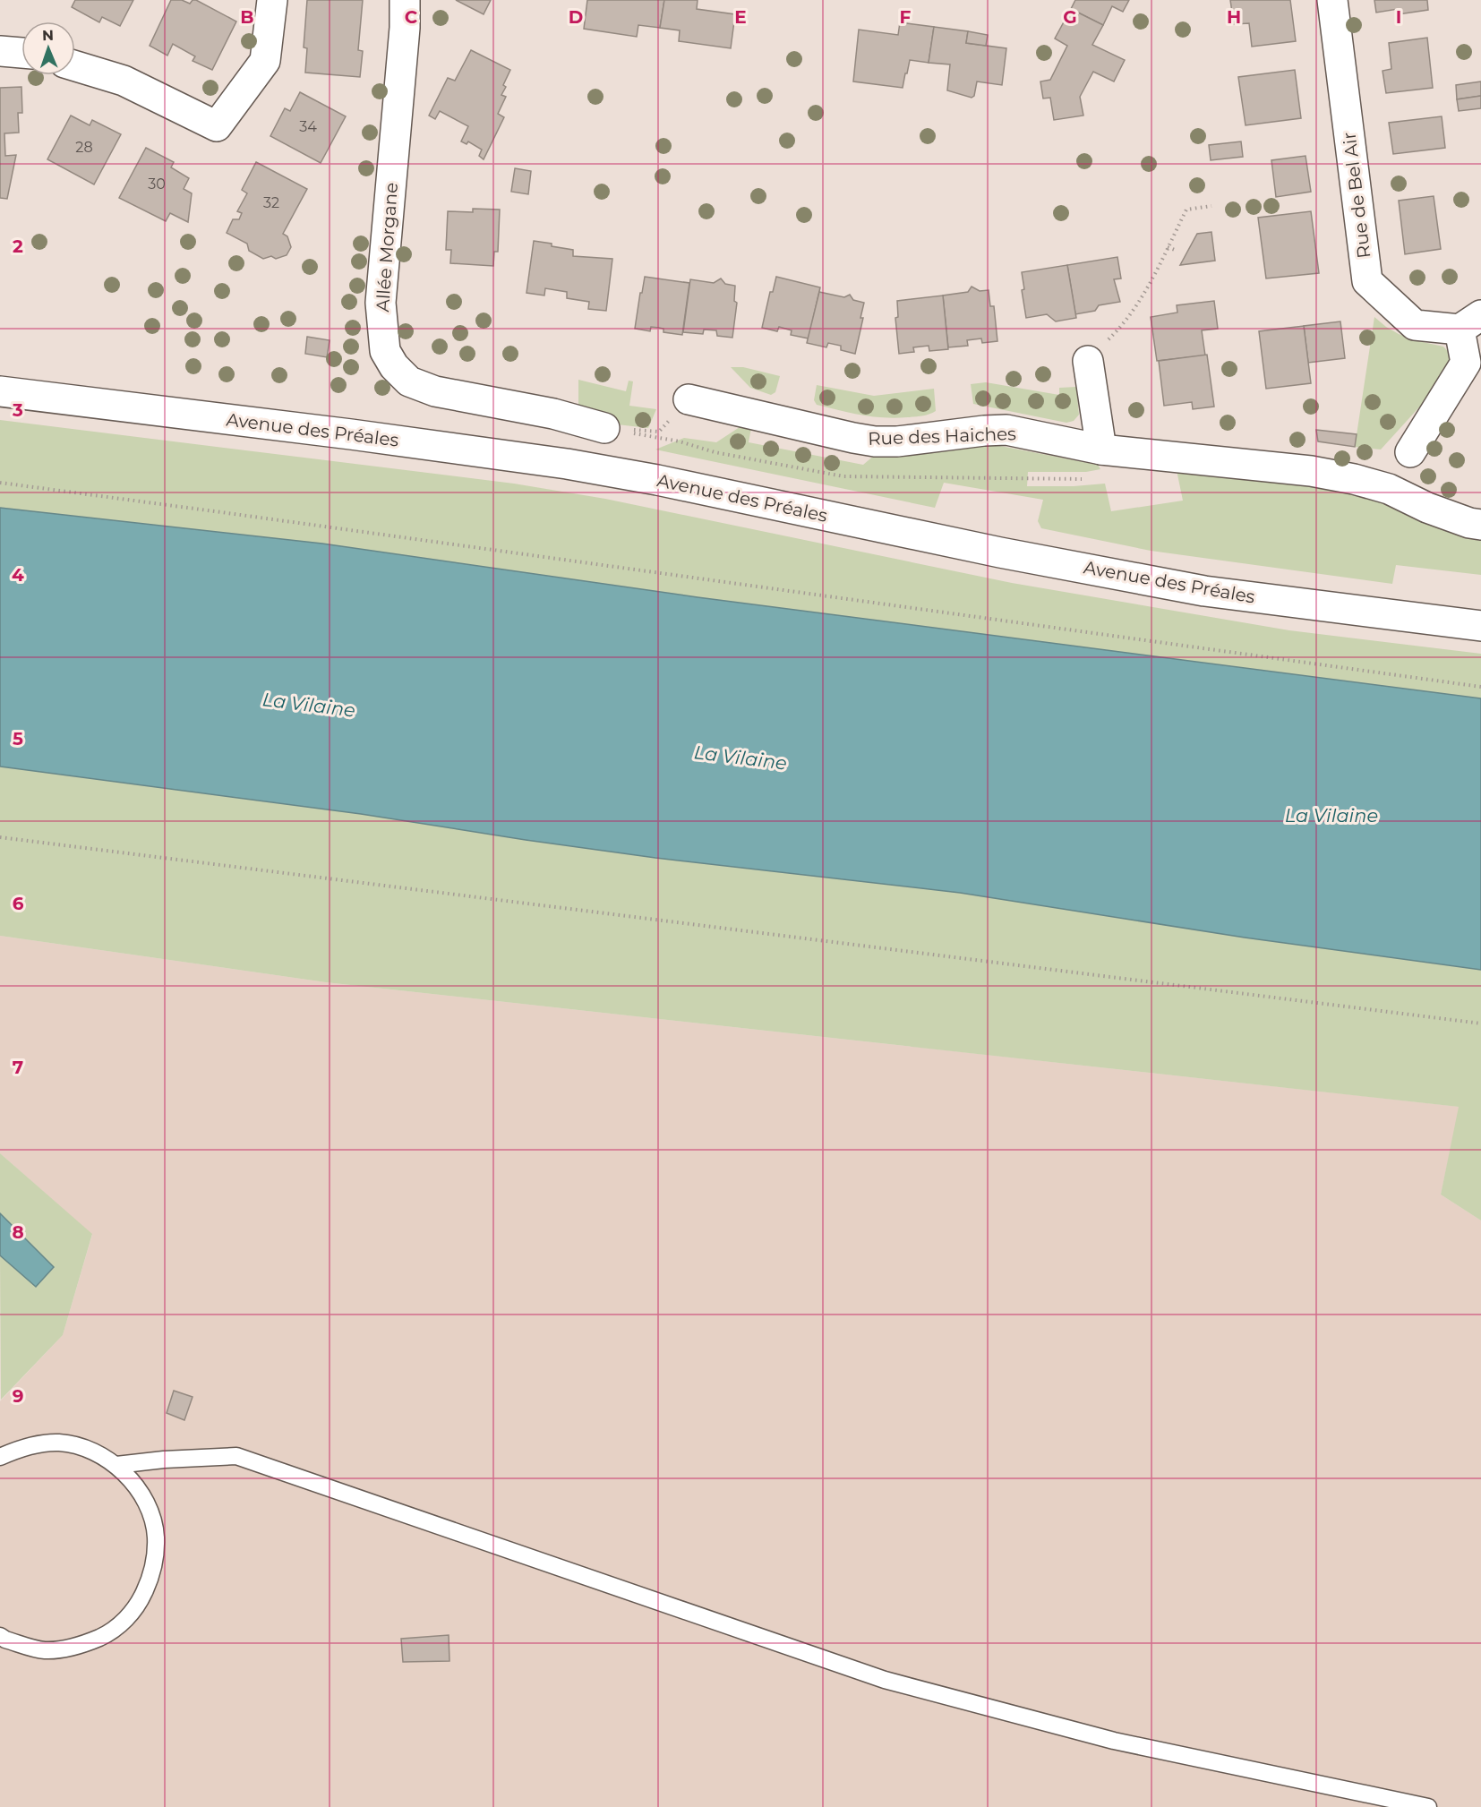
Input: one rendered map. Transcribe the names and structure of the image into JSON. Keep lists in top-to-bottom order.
{
  "streets": {
    "street": [
      "Rue de Bel Air",
      "Allée Morgane",
      "Avenue des Préales",
      "Rue des Haiches"
    ]
  },
  "water": ["La Vilaine"],
  "house_numbers": [
    "34",
    "28",
    "30",
    "32"
  ],
  "north": "top",
  "grid": {
    "columns": [
      "B",
      "C",
      "D",
      "E",
      "F",
      "G",
      "H",
      "I"
    ],
    "rows": [
      "2",
      "3",
      "4",
      "5",
      "6",
      "7",
      "8",
      "9"
    ]
  }
}
